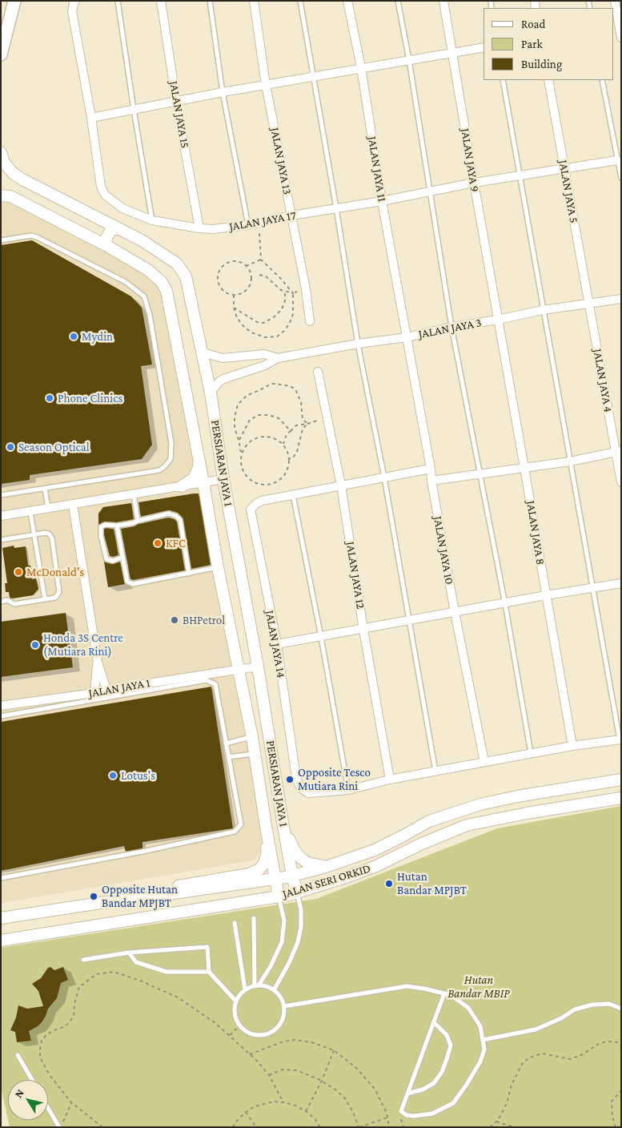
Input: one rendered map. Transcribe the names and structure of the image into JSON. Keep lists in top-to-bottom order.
{
  "streets": {
    "main road": ["PERSIARAN JAYA 1", "JALAN SERI ORKID"],
    "street": [
      "JALAN JAYA 15",
      "JALAN JAYA 9",
      "JALAN JAYA 13",
      "JALAN JAYA 11",
      "JALAN JAYA 5",
      "JALAN JAYA 17",
      "JALAN JAYA 3",
      "JALAN JAYA 4",
      "JALAN JAYA 8",
      "JALAN JAYA 10",
      "JALAN JAYA 12",
      "JALAN JAYA 14",
      "JALAN JAYA 1"
    ]
  },
  "crossings": [
    ["JALAN JAYA 15", "JALAN JAYA 17"],
    ["JALAN JAYA 9", "JALAN JAYA 17"],
    ["JALAN JAYA 9", "JALAN JAYA 3"],
    ["JALAN JAYA 9", "JALAN JAYA 8"],
    ["JALAN JAYA 13", "JALAN JAYA 17"],
    ["JALAN JAYA 11", "JALAN JAYA 17"],
    ["JALAN JAYA 11", "JALAN JAYA 3"],
    ["JALAN JAYA 11", "JALAN JAYA 10"],
    ["JALAN JAYA 5", "JALAN JAYA 17"],
    ["JALAN JAYA 5", "JALAN JAYA 3"],
    ["JALAN JAYA 5", "JALAN JAYA 4"],
    ["JALAN JAYA 3", "JALAN JAYA 4"],
    ["JALAN JAYA 3", "JALAN JAYA 8"],
    ["JALAN JAYA 3", "JALAN JAYA 10"],
    ["PERSIARAN JAYA 1", "JALAN JAYA 1"],
    ["PERSIARAN JAYA 1", "JALAN SERI ORKID"]
  ],
  "parks": ["Hutan Bandar MBIP"],
  "places": [
    "Mydin",
    "Phone Clinics",
    "Season Optical",
    "KFC",
    "McDonald's",
    "BHPetrol",
    "Honda 3S Centre (Mutiara Rini)",
    "Lotus's",
    "Opposite Tesco Mutiara Rini",
    "Hutan Bandar MPJBT",
    "Opposite Hutan Bandar MPJBT"
  ],
  "legend": ["Road", "Park", "Building"],
  "north": "top left"
}
